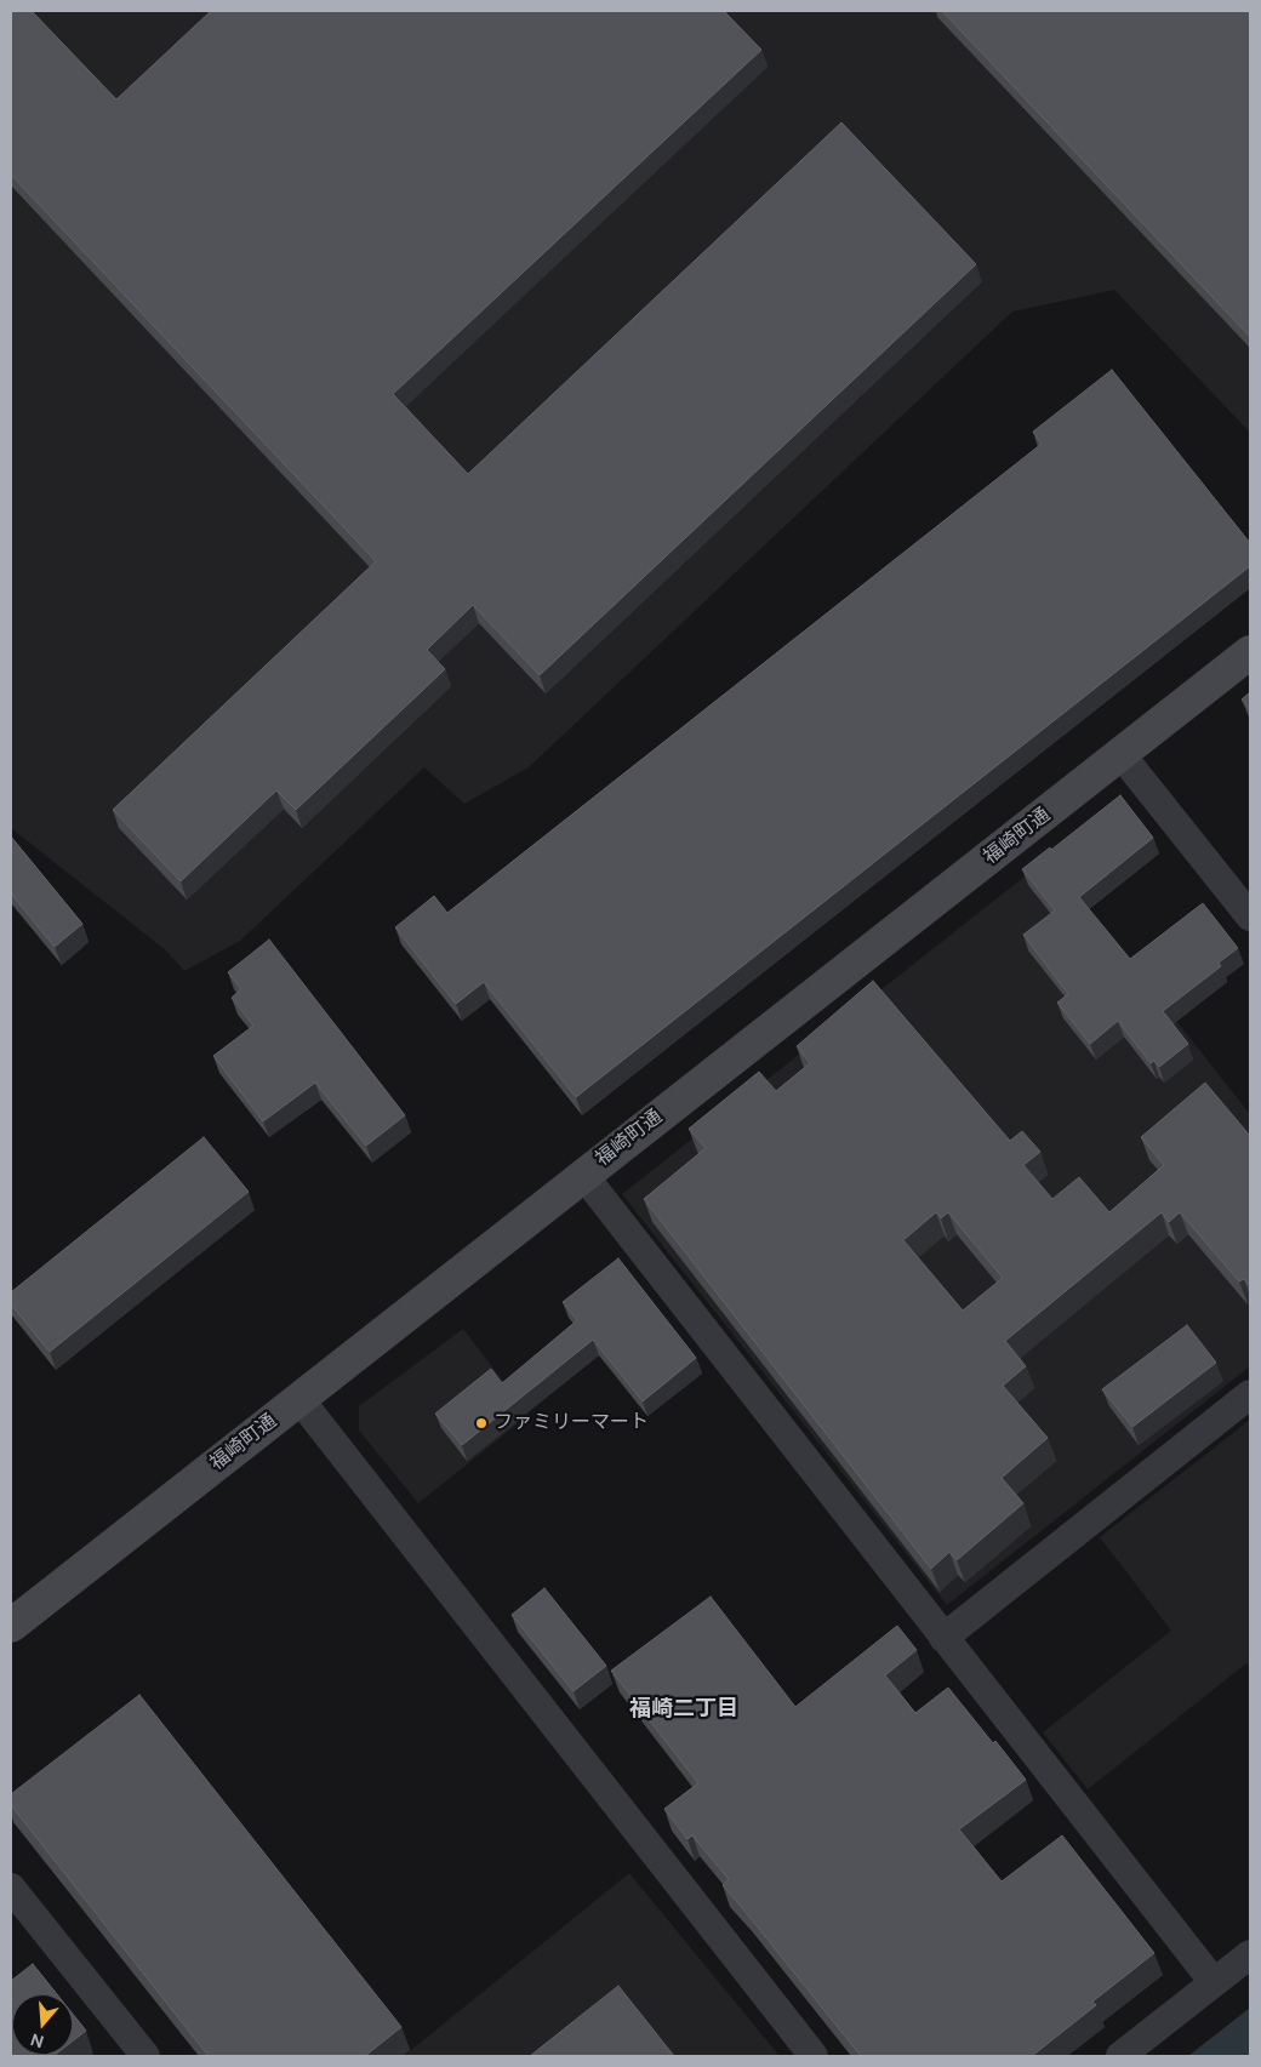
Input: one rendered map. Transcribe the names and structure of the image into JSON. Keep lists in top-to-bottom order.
{
  "streets": {
    "street": ["福崎町通"]
  },
  "districts": ["福崎二丁目"],
  "places": ["ファミリーマート"],
  "north": "bottom"
}
